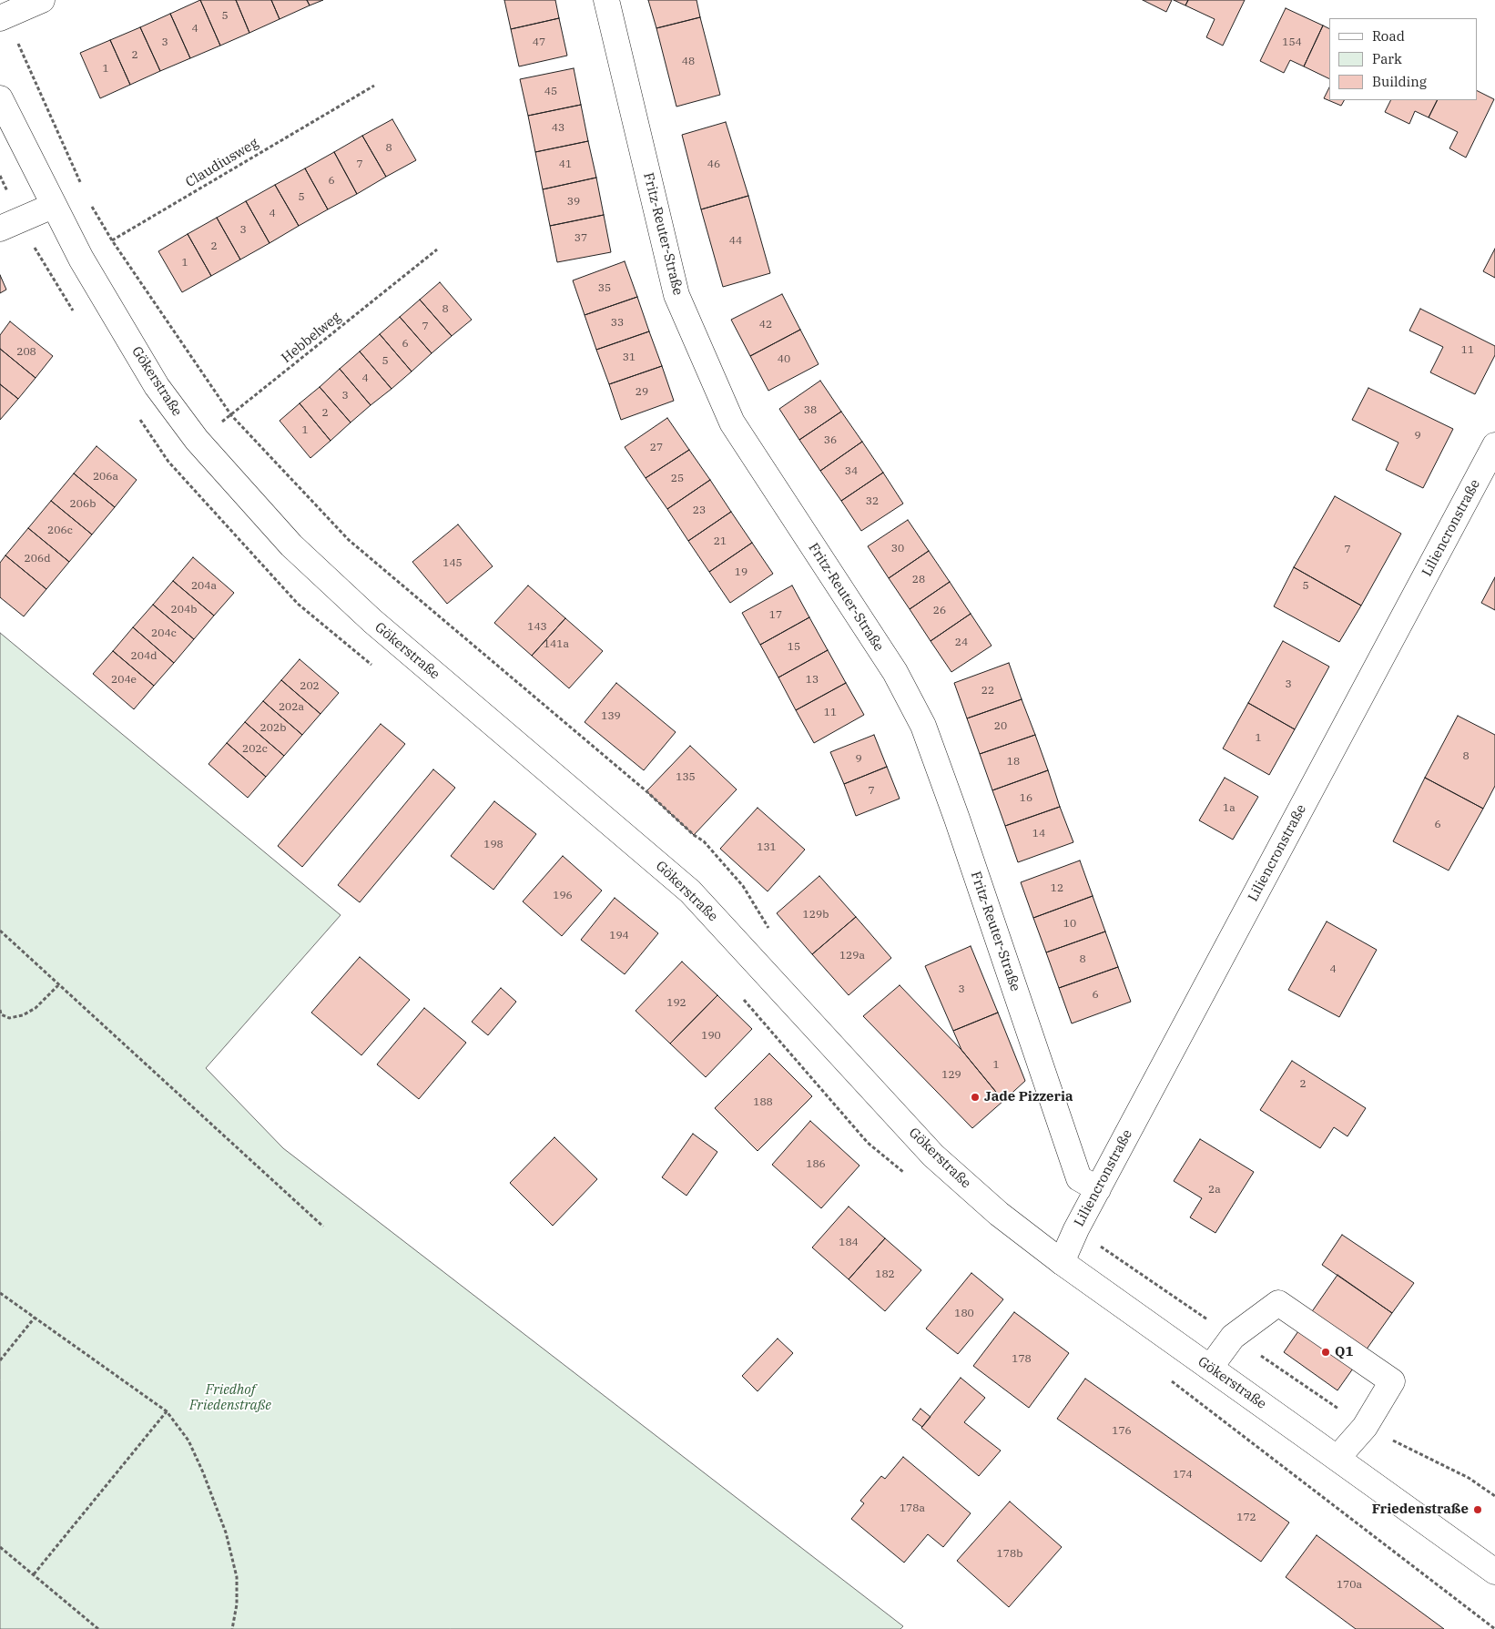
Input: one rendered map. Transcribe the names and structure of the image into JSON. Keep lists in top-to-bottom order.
{
  "streets": {
    "street": ["Fritz-Reuter-Straße", "Gökerstraße", "Liliencronstraße"],
    "path": ["Claudiusweg", "Hebbelweg"]
  },
  "crossings": [
    ["Claudiusweg", "Gökerstraße"],
    ["Fritz-Reuter-Straße", "Liliencronstraße"],
    ["Hebbelweg", "Gökerstraße"],
    ["Gökerstraße", "Liliencronstraße"]
  ],
  "parks": ["Friedhof Friedenstraße"],
  "places": ["Jade Pizzeria", "Q1", "Friedenstraße"],
  "house_numbers": [
    "5",
    "4",
    "3",
    "47",
    "154",
    "2",
    "48",
    "1",
    "45",
    "43",
    "8",
    "7",
    "41",
    "46",
    "6",
    "5",
    "39",
    "4",
    "3",
    "37",
    "44",
    "2",
    "1",
    "35",
    "8",
    "33",
    "42",
    "7",
    "6",
    "11",
    "208",
    "31",
    "40",
    "5",
    "4",
    "29",
    "3",
    "38",
    "2",
    "1",
    "9",
    "36",
    "27",
    "34",
    "206a",
    "25",
    "32",
    "206b",
    "23",
    "206c",
    "21",
    "30",
    "7",
    "206d",
    "145",
    "19",
    "28",
    "204a",
    "5",
    "204b",
    "26",
    "17",
    "143",
    "204c",
    "24",
    "141a",
    "15",
    "204d",
    "204e",
    "13",
    "3",
    "202",
    "22",
    "202a",
    "11",
    "139",
    "20",
    "202b",
    "1",
    "202c",
    "8",
    "9",
    "18",
    "135",
    "7",
    "16",
    "1a",
    "6",
    "14",
    "198",
    "131",
    "12",
    "196",
    "129b",
    "10",
    "194",
    "129a",
    "8",
    "4",
    "3",
    "6",
    "192",
    "190",
    "1",
    "129",
    "2",
    "188",
    "186",
    "2a",
    "184",
    "182",
    "180",
    "178",
    "176",
    "174",
    "178a",
    "172",
    "178b",
    "170a"
  ],
  "legend": ["Road", "Park", "Building"]
}
